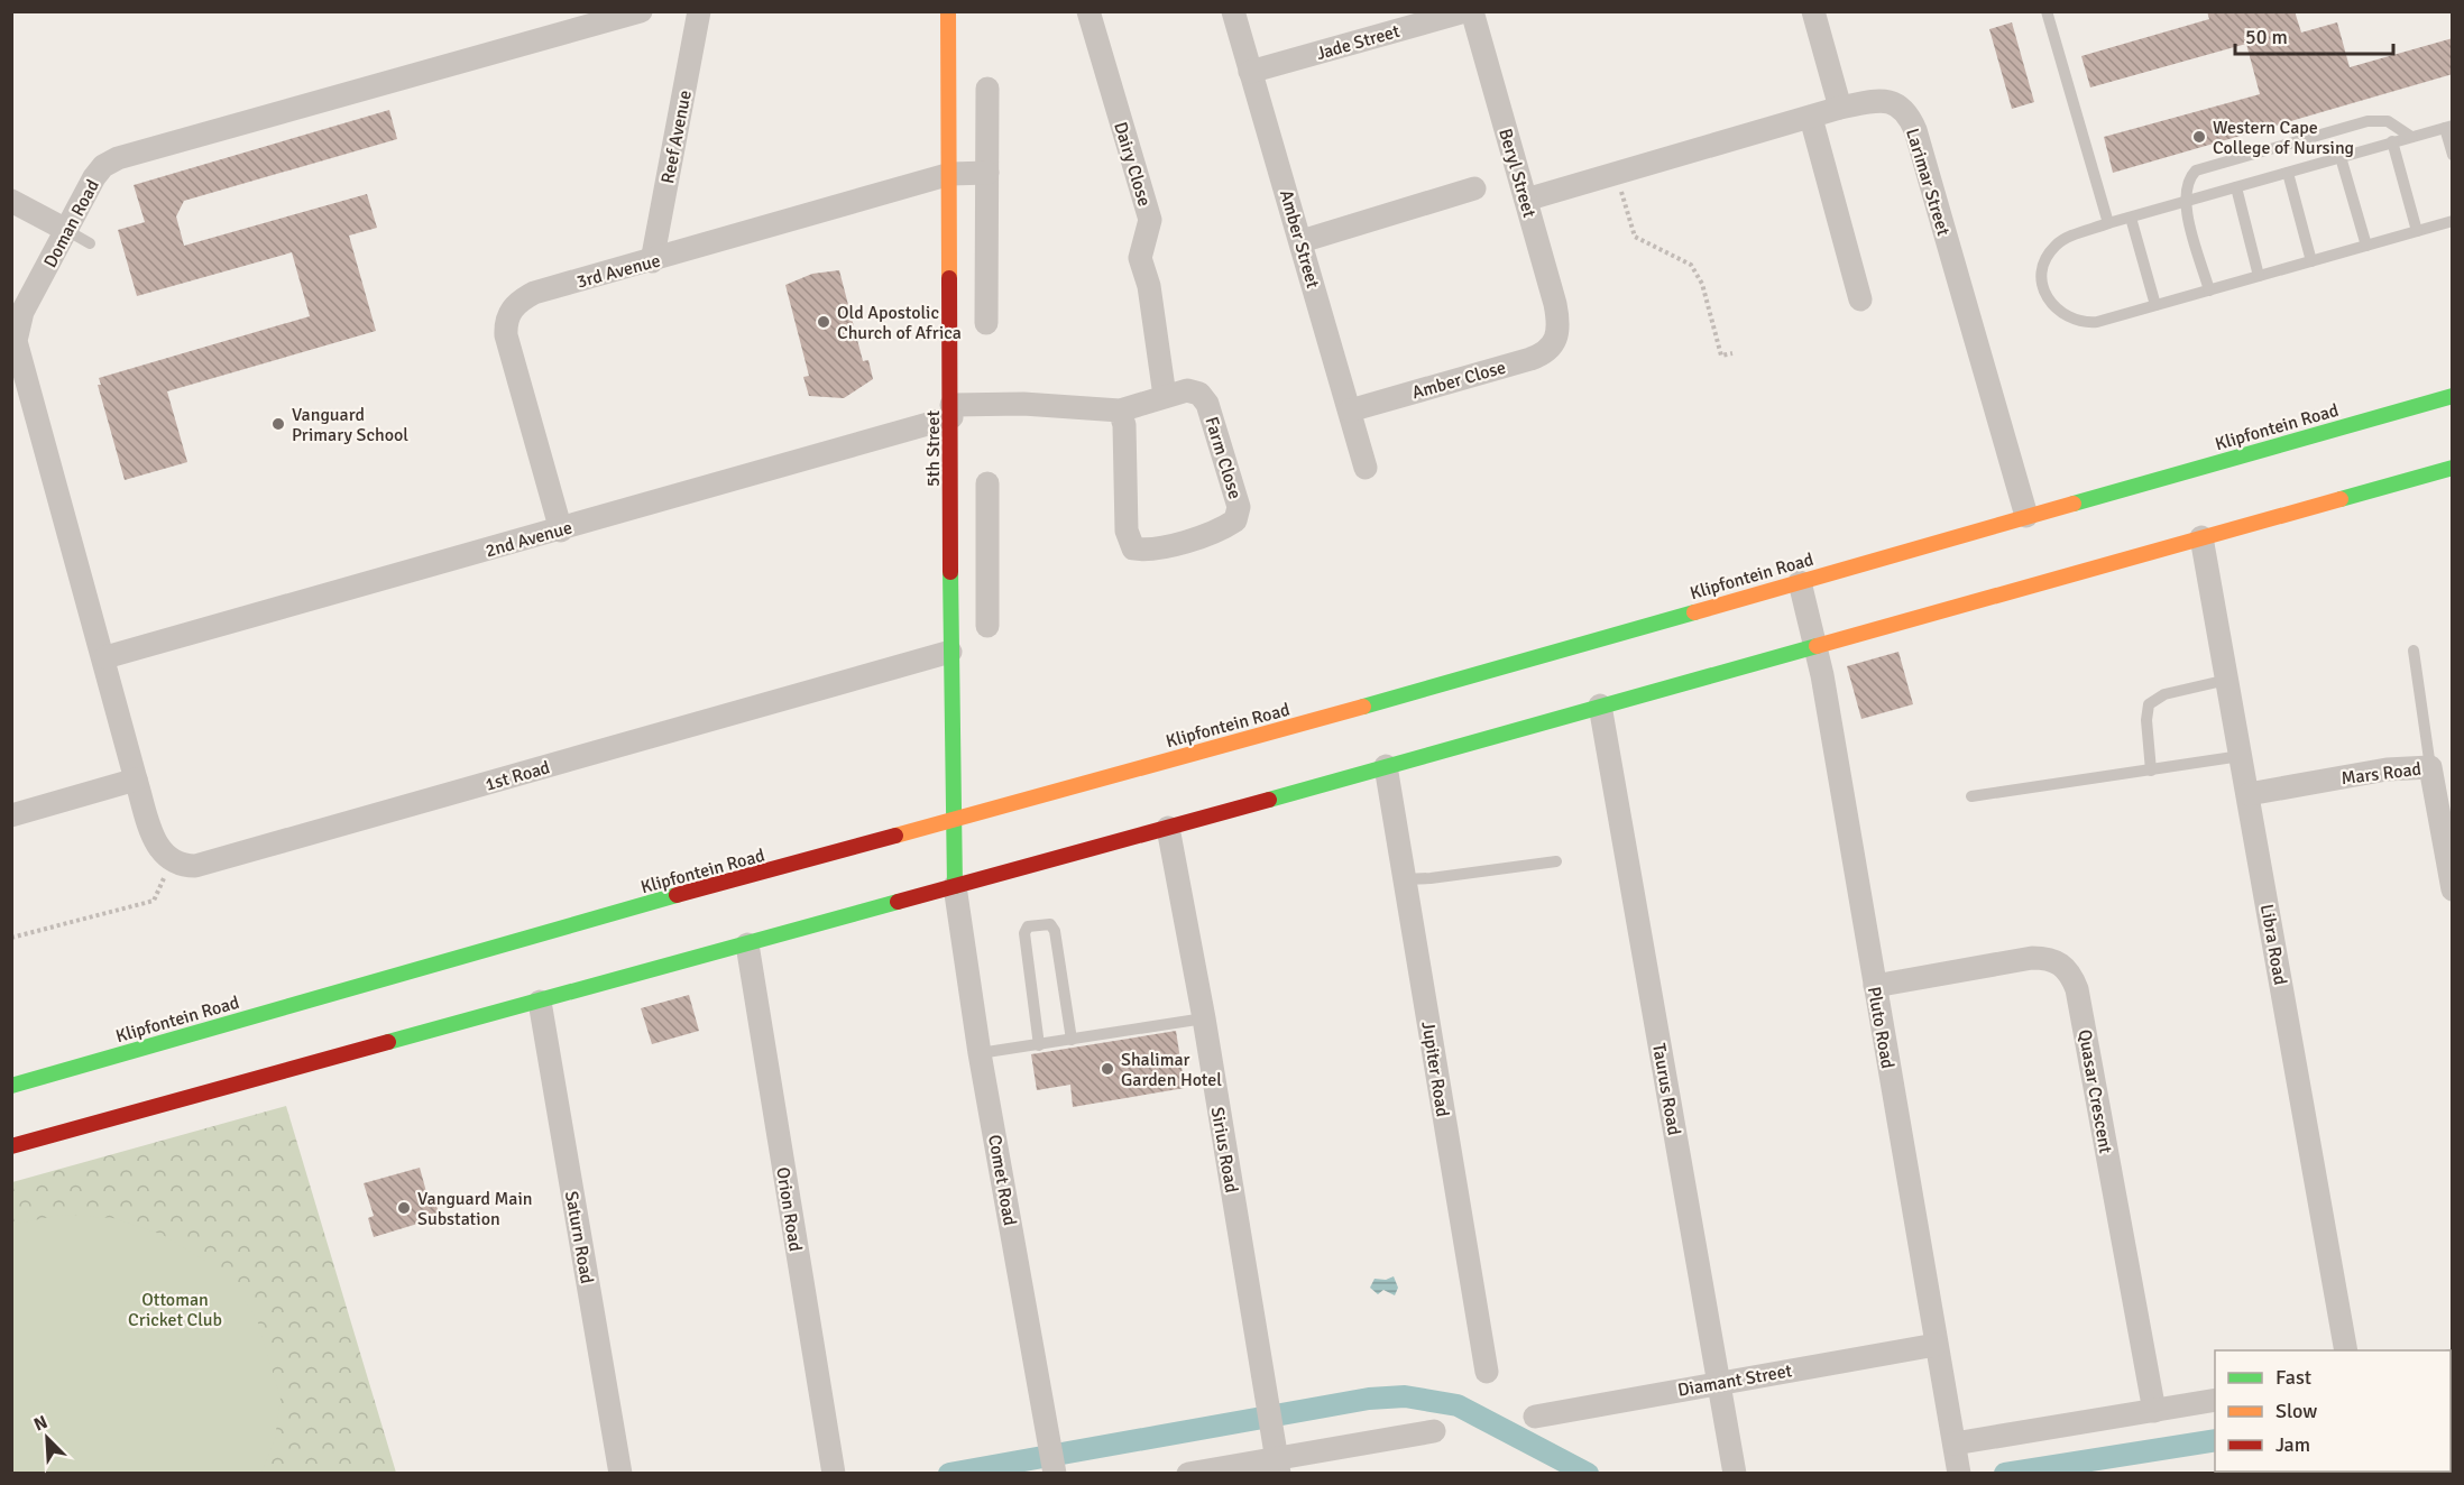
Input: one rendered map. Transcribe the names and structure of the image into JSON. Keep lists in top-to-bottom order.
{
  "streets": {
    "main road": ["Klipfontein Road", "5th Street"],
    "street": [
      "Jade Street",
      "Reef Avenue",
      "Dairy Close",
      "Beryl Street",
      "Larimar Street",
      "Doman Road",
      "Amber Street",
      "3rd Avenue",
      "Amber Close",
      "Farm Close",
      "2nd Avenue",
      "Mars Road",
      "1st Road",
      "Libra Road",
      "Pluto Road",
      "Jupiter Road",
      "Taurus Road",
      "Quasar Crescent",
      "Sirius Road",
      "Comet Road",
      "Orion Road",
      "Saturn Road",
      "Diamant Street"
    ]
  },
  "crossings": [
    ["Jade Street", "Amber Street"],
    ["Reef Avenue", "3rd Avenue"],
    ["Dairy Close", "Farm Close"],
    ["Beryl Street", "Larimar Street"],
    ["Beryl Street", "Amber Close"],
    ["Larimar Street", "Klipfontein Road"],
    ["Doman Road", "2nd Avenue"],
    ["Amber Street", "Amber Close"],
    ["3rd Avenue", "5th Street"],
    ["3rd Avenue", "2nd Avenue"],
    ["Klipfontein Road", "5th Street"],
    ["Klipfontein Road", "Pluto Road"],
    ["5th Street", "Farm Close"],
    ["5th Street", "2nd Avenue"],
    ["5th Street", "1st Road"],
    ["5th Street", "Comet Road"],
    ["Farm Close", "2nd Avenue"],
    ["Mars Road", "Libra Road"],
    ["Pluto Road", "Quasar Crescent"],
    ["Pluto Road", "Diamant Street"],
    ["Taurus Road", "Diamant Street"]
  ],
  "parks": ["Ottoman Cricket Club"],
  "places": [
    "Western Cape College of Nursing",
    "Old Apostolic Church of Africa",
    "Vanguard Primary School",
    "Shalimar Garden Hotel",
    "Vanguard Main Substation"
  ],
  "legend": ["Fast", "Slow", "Jam"],
  "scale_bar": "50 m",
  "north": "top left"
}
